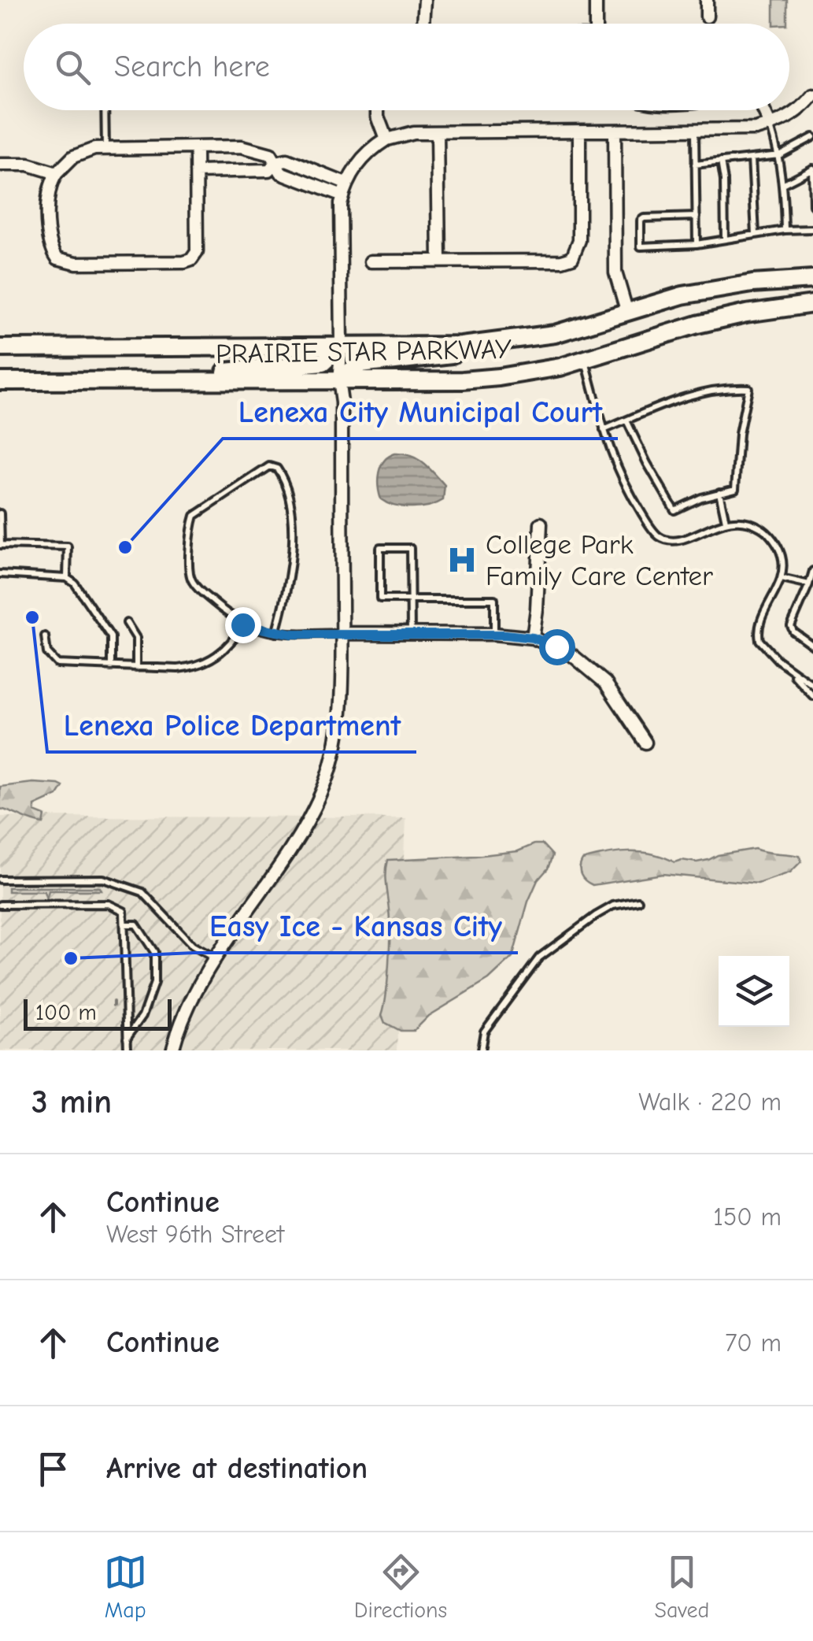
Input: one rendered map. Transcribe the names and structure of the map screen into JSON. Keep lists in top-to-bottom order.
{
  "streets": {
    "main road": ["PRAIRIE STAR PARKWAY"]
  },
  "places": {
    "other": ["Lenexa City Municipal Court", "Lenexa Police Department", "Easy Ice - Kansas City"],
    "hospital": ["College Park Family Care Center"]
  },
  "scale_bar": "100 m",
  "page": {
    "search": "Search here",
    "scale": "100 m",
    "heading": ["3 min", "Walk · 220 m"],
    "list": [
      ["Continue", "West 96th Street", "150 m"],
      ["Continue", "70 m"],
      "Arrive at destination"
    ],
    "nav": ["Map", "Directions", "Saved"]
  }
}
